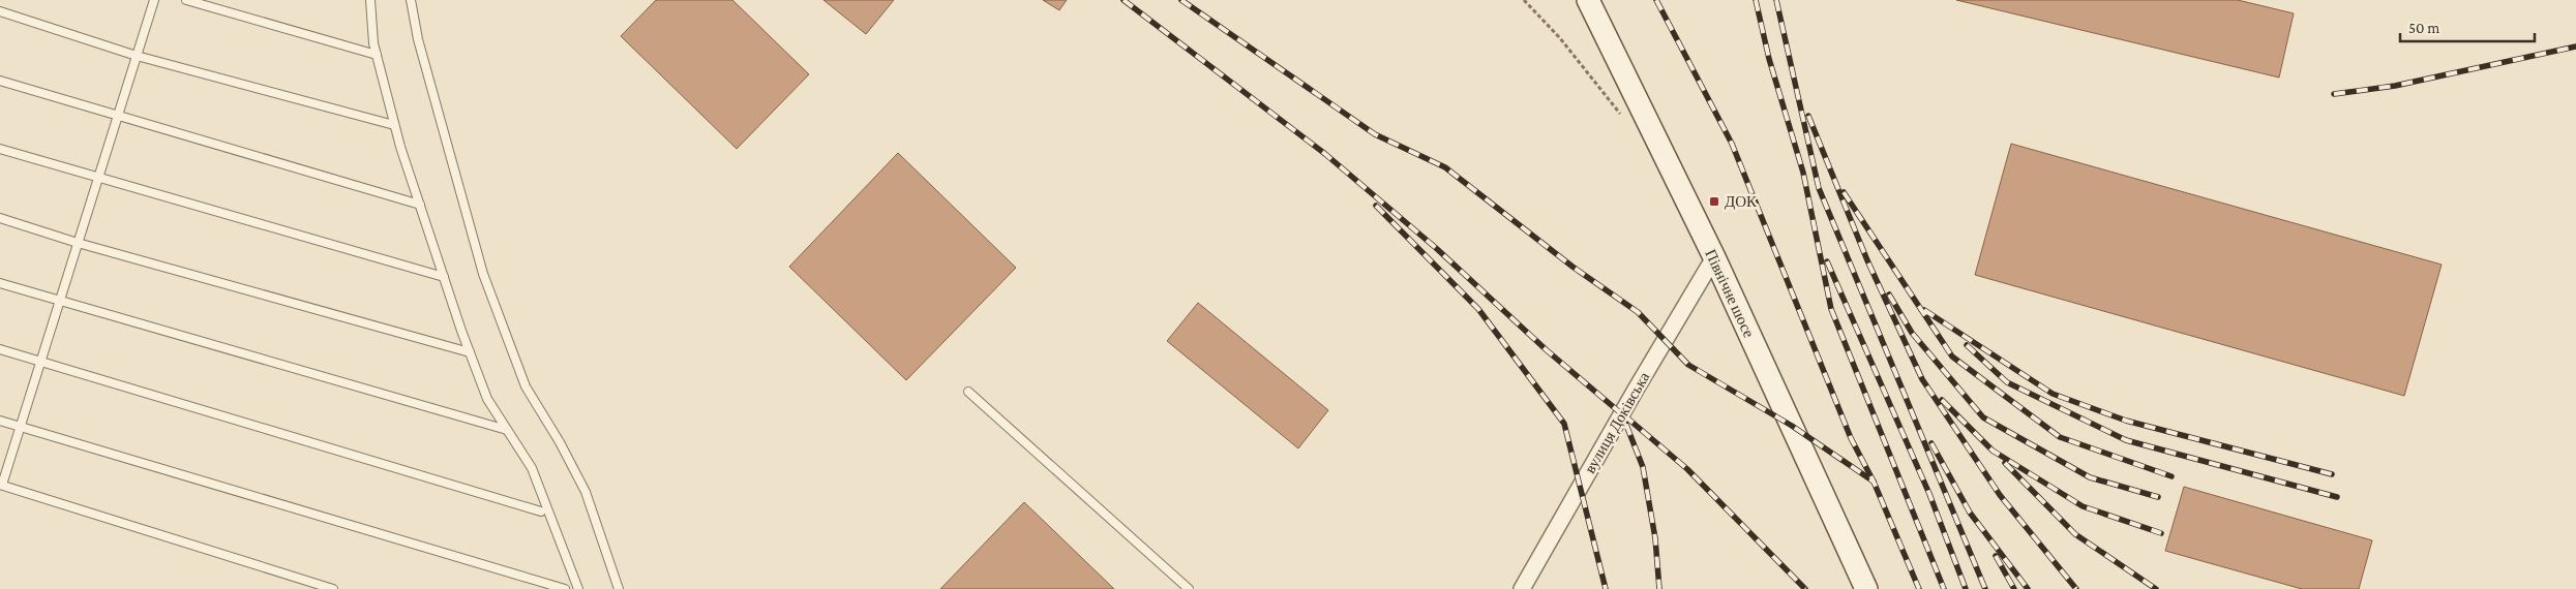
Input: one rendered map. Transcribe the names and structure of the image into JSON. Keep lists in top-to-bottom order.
{
  "streets": {
    "main road": ["Північне шосе"],
    "street": ["вулиця Доківська"]
  },
  "crossings": [
    ["Північне шосе", "вулиця Доківська"]
  ],
  "places": {
    "transit": ["ДОК"]
  },
  "scale_bar": "50 m"
}
